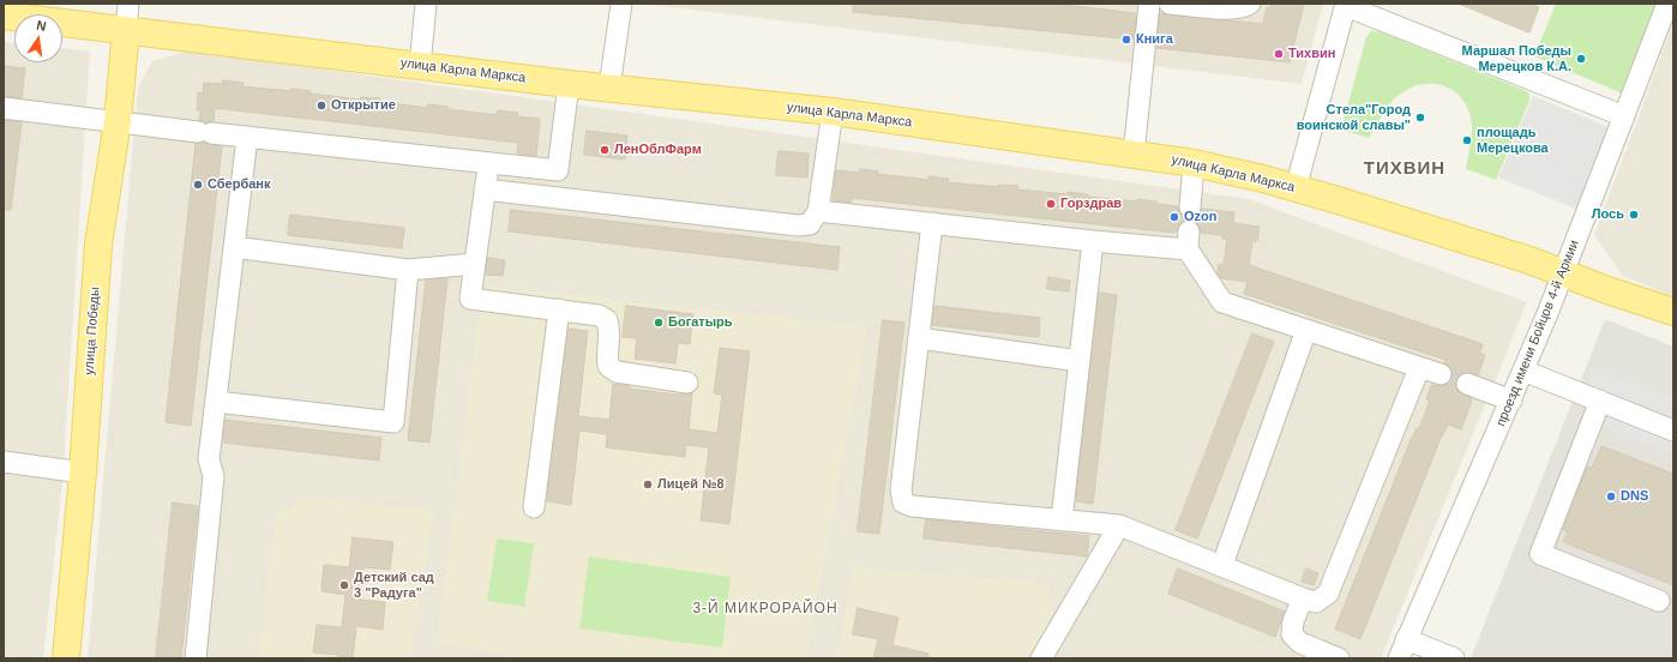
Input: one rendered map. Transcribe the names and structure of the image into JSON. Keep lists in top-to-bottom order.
{
  "streets": {
    "main road": ["улица Карла Маркса", "улица Победы"],
    "street": ["проезд имени Бойцов 4-й Армии"]
  },
  "crossings": [
    ["улица Карла Маркса", "улица Победы"],
    ["улица Карла Маркса", "проезд имени Бойцов 4-й Армии"]
  ],
  "districts": ["ТИХВИН", "3-Й МИКРОРАЙОН"],
  "places": [
    "Книга",
    "Тихвин",
    "Маршал Победы Мерецков К.А.",
    "Открытие",
    "Стела\"Город воинской славы\"",
    "площадь Мерецкова",
    "ЛенОблФарм",
    "Сбербанк",
    "Горздрав",
    "Лось",
    "Ozon",
    "Богатырь",
    "Лицей №8",
    "DNS",
    "Детский сад 3 \"Радуга\""
  ],
  "north": "top"
}
